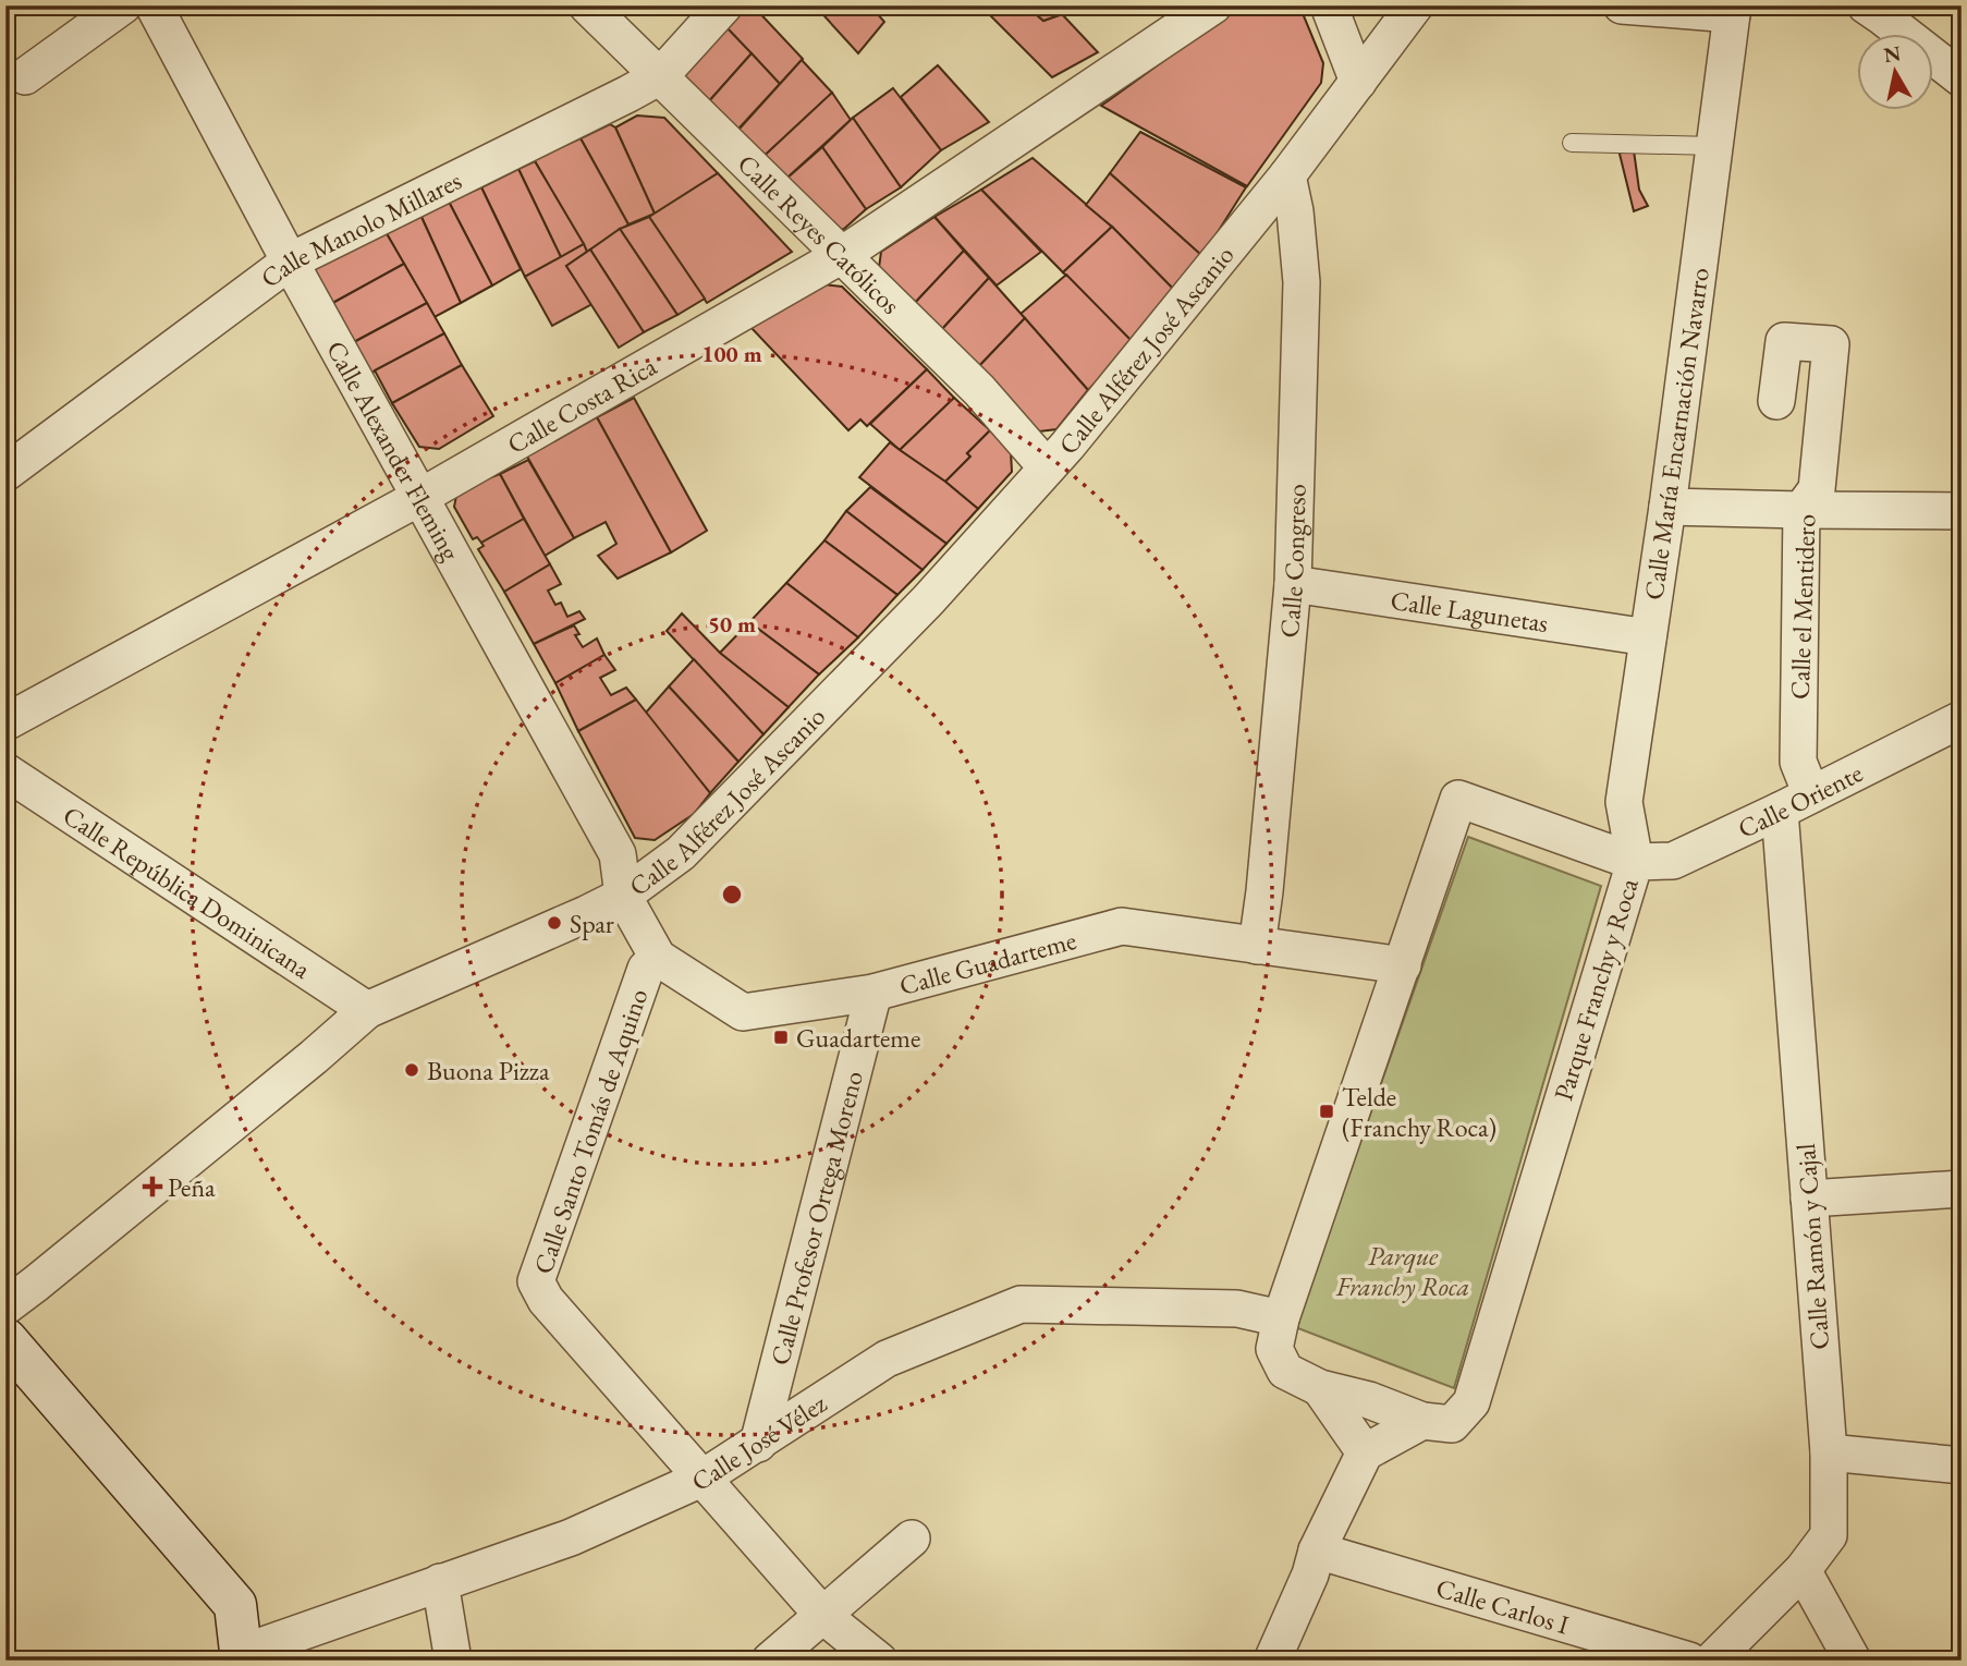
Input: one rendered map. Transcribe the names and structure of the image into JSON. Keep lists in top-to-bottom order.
{
  "streets": {
    "street": [
      "Calle Manolo Millares",
      "Calle Reyes Católicos",
      "Calle Alférez José Ascanio",
      "Calle Costa Rica",
      "Calle María Encarnación Navarro",
      "Calle Alexander Fleming",
      "Calle Congreso",
      "Calle el Mentidero",
      "Calle Lagunetas",
      "Calle Oriente",
      "Calle República Dominicana",
      "Calle Guadarteme",
      "Parque Franchy y Roca",
      "Calle Santo Tomás de Aquino",
      "Calle Profesor Ortega Moreno",
      "Calle Ramón y Cajal",
      "Calle José Vélez",
      "Calle Carlos I"
    ]
  },
  "crossings": [
    ["Calle Manolo Millares", "Calle Reyes Católicos"],
    ["Calle Manolo Millares", "Calle Alexander Fleming"],
    ["Calle Reyes Católicos", "Calle Alférez José Ascanio"],
    ["Calle Reyes Católicos", "Calle Costa Rica"],
    ["Calle Alférez José Ascanio", "Calle Alexander Fleming"],
    ["Calle Alférez José Ascanio", "Calle Congreso"],
    ["Calle Alférez José Ascanio", "Calle República Dominicana"],
    ["Calle Alférez José Ascanio", "Calle Guadarteme"],
    ["Calle Costa Rica", "Calle Alexander Fleming"],
    ["Calle María Encarnación Navarro", "Calle Lagunetas"],
    ["Calle María Encarnación Navarro", "Calle Oriente"],
    ["Calle María Encarnación Navarro", "Parque Franchy y Roca"],
    ["Calle Alexander Fleming", "Calle Guadarteme"],
    ["Calle Congreso", "Calle Lagunetas"],
    ["Calle Congreso", "Calle Guadarteme"],
    ["Calle el Mentidero", "Calle Oriente"],
    ["Calle Oriente", "Parque Franchy y Roca"],
    ["Calle Oriente", "Calle Ramón y Cajal"],
    ["Calle Guadarteme", "Parque Franchy y Roca"],
    ["Calle Guadarteme", "Calle Santo Tomás de Aquino"],
    ["Calle Guadarteme", "Calle Profesor Ortega Moreno"],
    ["Parque Franchy y Roca", "Calle José Vélez"],
    ["Calle Santo Tomás de Aquino", "Calle José Vélez"],
    ["Calle Profesor Ortega Moreno", "Calle José Vélez"]
  ],
  "parks": ["Parque Franchy Roca"],
  "places": {
    "other": ["Spar", "Buona Pizza"],
    "transit": ["Guadarteme", "Telde (Franchy Roca)"],
    "health": ["Peña"]
  },
  "north": "top",
  "rings": ["100 m", "50 m"]
}
